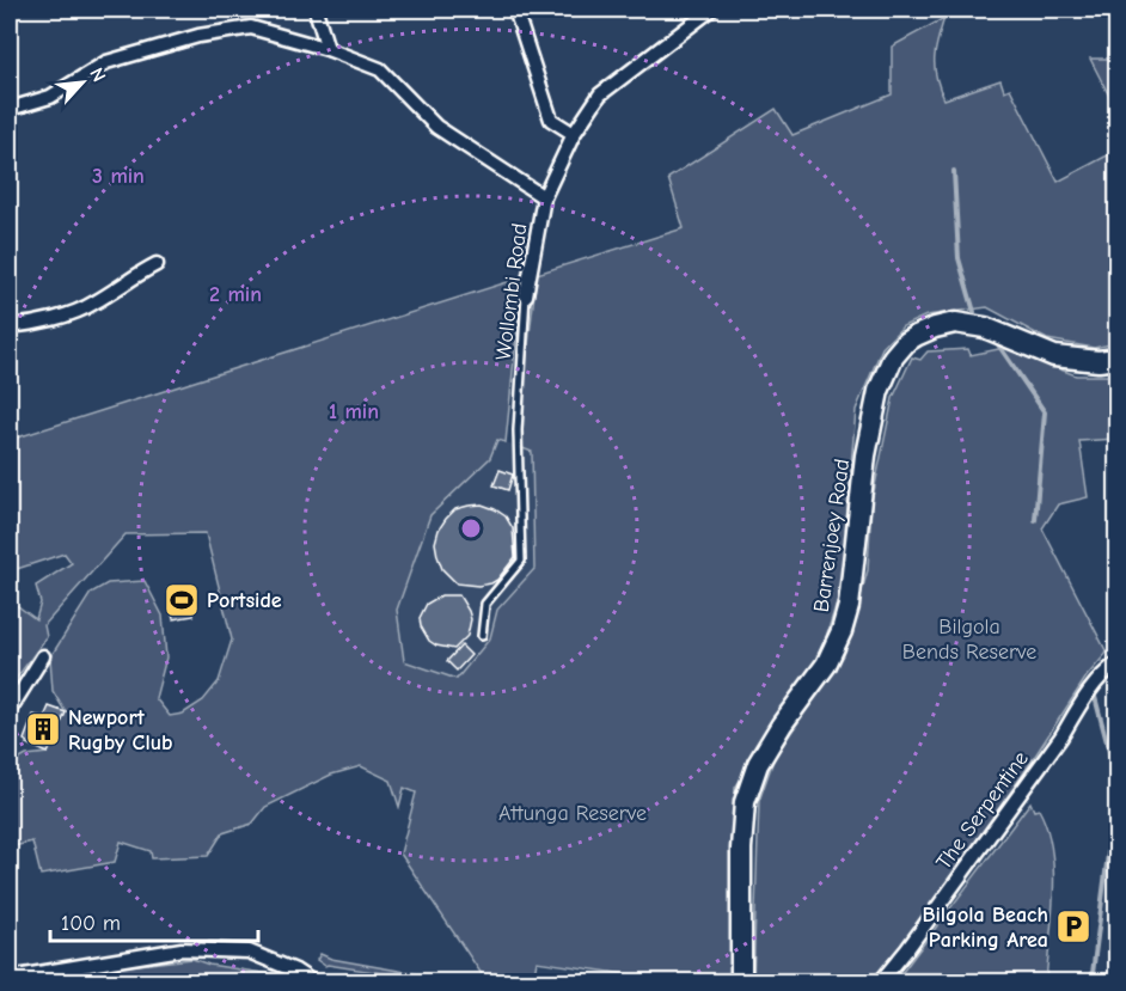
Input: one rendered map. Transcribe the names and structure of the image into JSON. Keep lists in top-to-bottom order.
{
  "streets": {
    "main road": ["Barrenjoey Road"],
    "street": ["Wollombi Road", "The Serpentine"]
  },
  "parks": ["Bilgola Bends Reserve", "Attunga Reserve"],
  "places": {
    "sports": ["Portside"],
    "building": ["Newport Rugby Club"],
    "parking": ["Bilgola Beach Parking Area"]
  },
  "scale_bar": "100 m",
  "north": "top right",
  "rings": ["3 min", "2 min", "1 min"]
}
